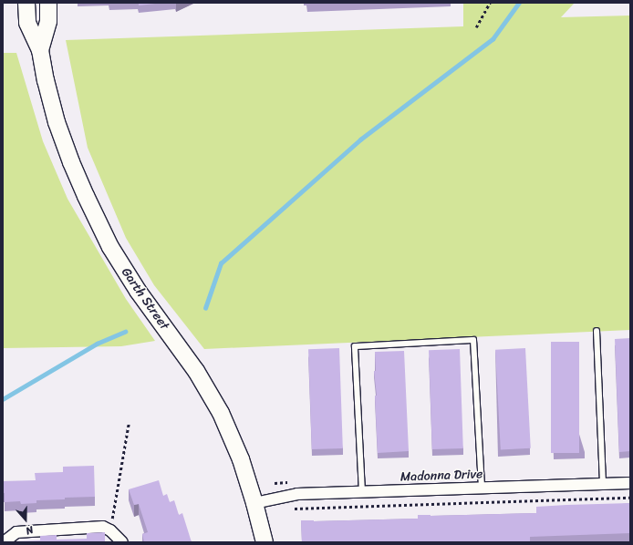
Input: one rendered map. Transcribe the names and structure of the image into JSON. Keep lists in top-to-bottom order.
{
  "streets": {
    "street": ["Garth Street", "Madonna Drive"]
  },
  "crossings": [
    ["Garth Street", "Madonna Drive"]
  ],
  "north": "bottom"
}
